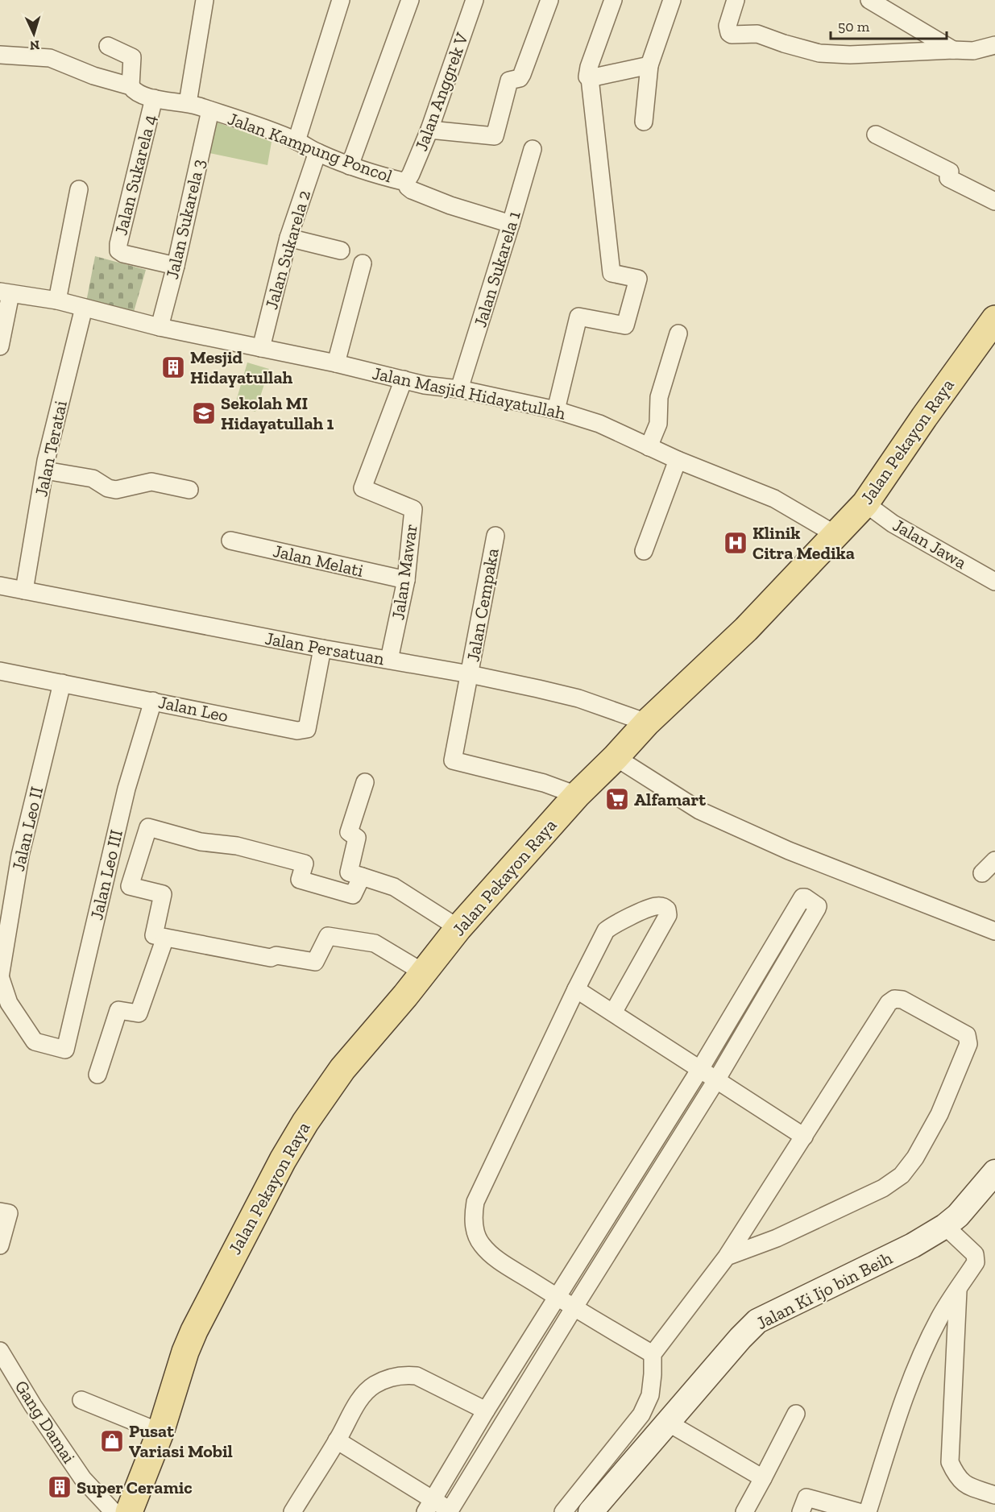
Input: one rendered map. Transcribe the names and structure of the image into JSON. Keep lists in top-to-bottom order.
{
  "streets": {
    "main road": ["Jalan Pekayon Raya"],
    "street": [
      "Jalan Anggrek V",
      "Jalan Kampung Poncol",
      "Jalan Sukarela 4",
      "Jalan Sukarela 3",
      "Jalan Sukarela 2",
      "Jalan Sukarela 1",
      "Jalan Masjid Hidayatullah",
      "Jalan Teratai",
      "Jalan Jawa",
      "Jalan Melati",
      "Jalan Mawar",
      "Jalan Cempaka",
      "Jalan Persatuan",
      "Jalan Leo",
      "Jalan Leo II",
      "Jalan Leo III",
      "Jalan Ki Ijo bin Beih",
      "Gang Damai"
    ]
  },
  "crossings": [
    ["Jalan Anggrek V", "Jalan Kampung Poncol"],
    ["Jalan Kampung Poncol", "Jalan Sukarela 4"],
    ["Jalan Kampung Poncol", "Jalan Sukarela 3"],
    ["Jalan Kampung Poncol", "Jalan Sukarela 2"],
    ["Jalan Kampung Poncol", "Jalan Sukarela 1"],
    ["Jalan Sukarela 4", "Jalan Sukarela 3"],
    ["Jalan Sukarela 3", "Jalan Masjid Hidayatullah"],
    ["Jalan Sukarela 2", "Jalan Masjid Hidayatullah"],
    ["Jalan Sukarela 1", "Jalan Masjid Hidayatullah"],
    ["Jalan Masjid Hidayatullah", "Jalan Pekayon Raya"],
    ["Jalan Masjid Hidayatullah", "Jalan Teratai"],
    ["Jalan Masjid Hidayatullah", "Jalan Mawar"],
    ["Jalan Pekayon Raya", "Jalan Jawa"],
    ["Jalan Pekayon Raya", "Jalan Cempaka"],
    ["Jalan Pekayon Raya", "Jalan Persatuan"],
    ["Jalan Teratai", "Jalan Persatuan"],
    ["Jalan Melati", "Jalan Mawar"],
    ["Jalan Mawar", "Jalan Persatuan"],
    ["Jalan Cempaka", "Jalan Persatuan"],
    ["Jalan Persatuan", "Jalan Leo"],
    ["Jalan Leo", "Jalan Leo II"],
    ["Jalan Leo", "Jalan Leo III"],
    ["Jalan Leo II", "Jalan Leo III"]
  ],
  "places": {
    "building": ["Mesjid Hidayatullah", "Super Ceramic"],
    "school or university": ["Sekolah MI Hidayatullah 1"],
    "hospital": ["Klinik Citra Medika"],
    "supermarket": ["Alfamart"],
    "shop": ["Pusat Variasi Mobil"]
  },
  "scale_bar": "50 m",
  "north": "bottom"
}
